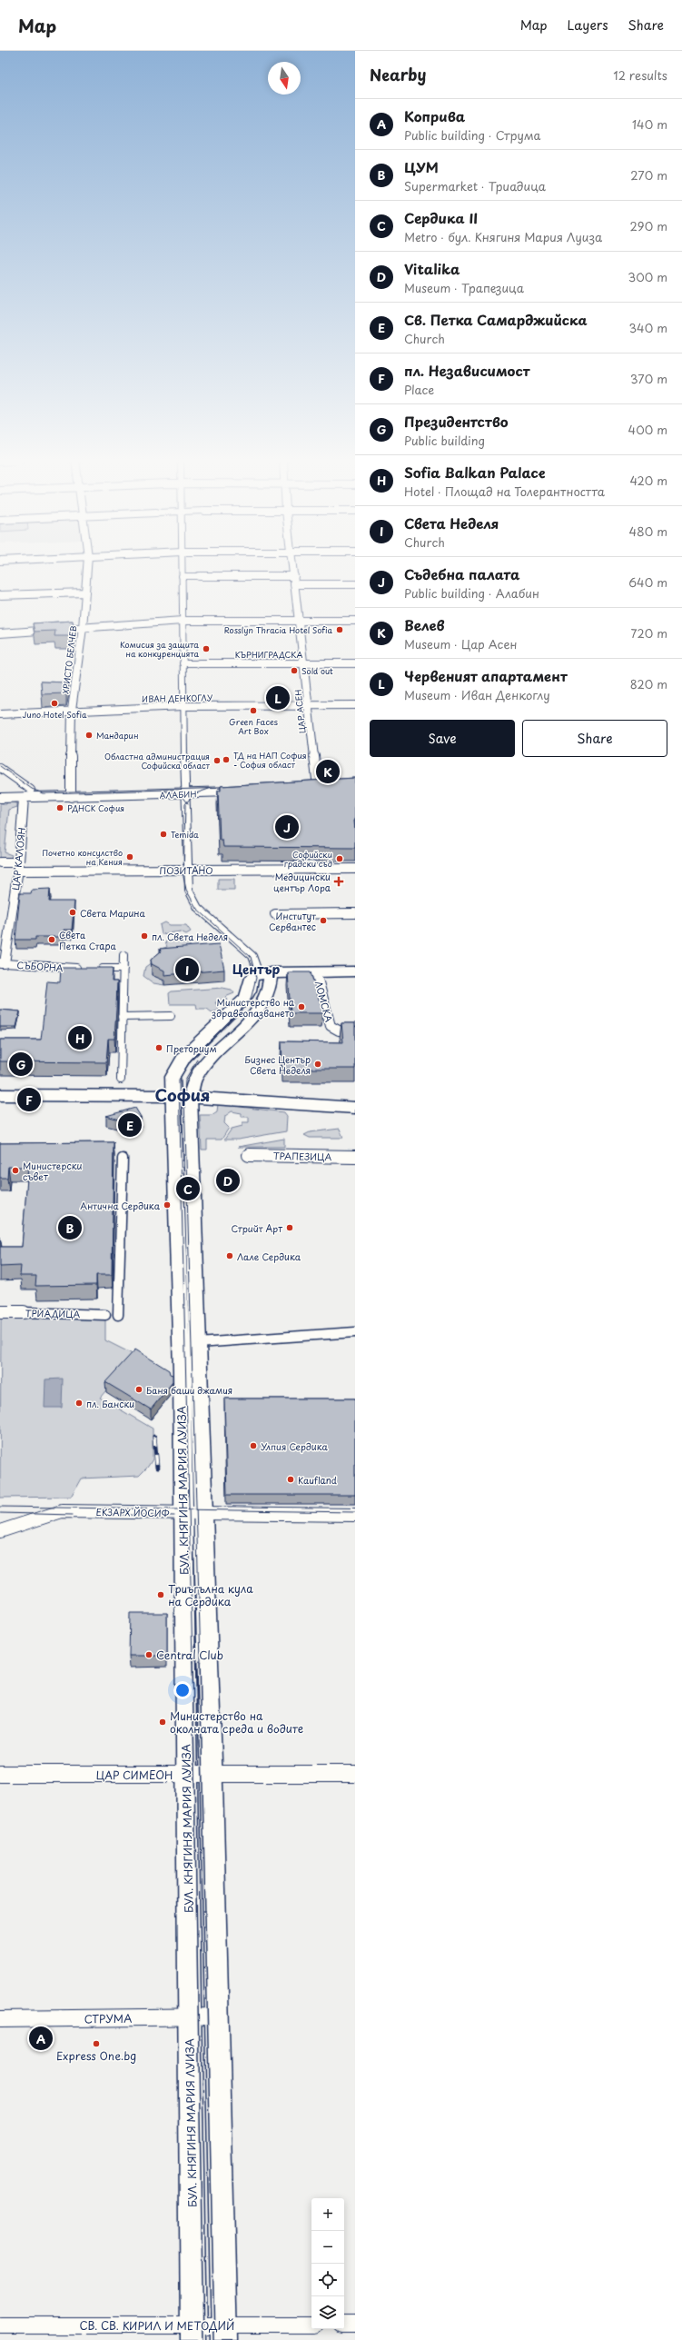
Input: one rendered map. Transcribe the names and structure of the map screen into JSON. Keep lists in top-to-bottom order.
{
  "streets": {
    "main road": ["БУЛ. КНЯГИНЯ МАРИЯ ЛУИЗА"],
    "street": [
      "КЪРНИГРАДСКА",
      "ХРИСТО БЕЛЧЕВ",
      "ИВАН ДЕНКОГЛУ",
      "ЦАР АСЕН",
      "АЛАБИН",
      "ЦАР КАЛОЯН",
      "ПОЗИТАНО",
      "СЪБОРНА",
      "ЛОМСКА",
      "ТРАПЕЗИЦА",
      "ТРИАДИЦА",
      "ЕКЗАРХ ЙОСИФ",
      "ЦАР СИМЕОН",
      "СТРУМА",
      "СВ. СВ. КИРИЛ И МЕТОДИЙ"
    ]
  },
  "crossings": [
    ["КЪРНИГРАДСКА", "ЦАР АСЕН"],
    ["ХРИСТО БЕЛЧЕВ", "ИВАН ДЕНКОГЛУ"],
    ["ХРИСТО БЕЛЧЕВ", "АЛАБИН"],
    ["ИВАН ДЕНКОГЛУ", "ЦАР АСЕН"],
    ["АЛАБИН", "ЦАР КАЛОЯН"],
    ["ЦАР КАЛОЯН", "ПОЗИТАНО"],
    ["ЦАР КАЛОЯН", "СЪБОРНА"],
    ["БУЛ. КНЯГИНЯ МАРИЯ ЛУИЗА", "ЕКЗАРХ ЙОСИФ"],
    ["БУЛ. КНЯГИНЯ МАРИЯ ЛУИЗА", "ЦАР СИМЕОН"],
    ["БУЛ. КНЯГИНЯ МАРИЯ ЛУИЗА", "СТРУМА"],
    ["БУЛ. КНЯГИНЯ МАРИЯ ЛУИЗА", "СВ. СВ. КИРИЛ И МЕТОДИЙ"]
  ],
  "districts": ["Център", "София"],
  "places": {
    "other": [
      "Rosslyn Thracia Hotel Sofia",
      "Комисия за защита на конкуренцията",
      "Sold out",
      "Juno Hotel Sofia",
      "Green Faces Art Box",
      "Мандарин",
      "ТД на НАП София - София област",
      "Областна администрация Софийска област",
      "РДНСК София",
      "Temida",
      "Почетно консулство на Кения",
      "Софийски градски съд",
      "Света Марина",
      "Институт Сервантес",
      "пл. Света Неделя",
      "Света Петка Стара",
      "Министерство на здравеопазването",
      "Преториум",
      "Бизнес Център Света Неделя",
      "Министерски съвет",
      "Антична Сердика",
      "Стрийт Арт",
      "Лале Сердика",
      "Баня баши джамия",
      "пл. Бански",
      "Улпия Сердика",
      "Kaufland",
      "Триъгълна кула на Сердика",
      "Central Club",
      "Министерство на околната среда и водите",
      "Express One.bg"
    ],
    "health": ["Медицински център Лора"]
  },
  "north": "bottom",
  "page": {
    "header": "Map",
    "nav": ["Map", "Layers", "Share"],
    "heading": ["Nearby", "12 results"],
    "list": [
      {
        "mark": "A",
        "name": "Коприва",
        "note": "Public building · Струма",
        "value": "140 m"
      },
      {
        "mark": "B",
        "name": "ЦУМ",
        "note": "Supermarket · Триадица",
        "value": "270 m"
      },
      {
        "mark": "C",
        "name": "Сердика II",
        "note": "Metro · бул. Княгиня Мария Луиза",
        "value": "290 m"
      },
      {
        "mark": "D",
        "name": "Vitalika",
        "note": "Museum · Трапезица",
        "value": "300 m"
      },
      {
        "mark": "E",
        "name": "Св. Петка Самарджийска",
        "note": "Church",
        "value": "340 m"
      },
      {
        "mark": "F",
        "name": "пл. Независимост",
        "note": "Place",
        "value": "370 m"
      },
      {
        "mark": "G",
        "name": "Президентство",
        "note": "Public building",
        "value": "400 m"
      },
      {
        "mark": "H",
        "name": "Sofia Balkan Palace",
        "note": "Hotel · Площад на Толерантността",
        "value": "420 m"
      },
      {
        "mark": "I",
        "name": "Света Неделя",
        "note": "Church",
        "value": "480 m"
      },
      {
        "mark": "J",
        "name": "Съдебна палата",
        "note": "Public building · Алабин",
        "value": "640 m"
      },
      {
        "mark": "K",
        "name": "Велев",
        "note": "Museum · Цар Асен",
        "value": "720 m"
      },
      {
        "mark": "L",
        "name": "Червеният апартамент",
        "note": "Museum · Иван Денкоглу",
        "value": "820 m"
      }
    ],
    "pins": [
      "L",
      "K",
      "J",
      "I",
      "H",
      "G",
      "F",
      "E",
      "D",
      "C",
      "B",
      "A"
    ],
    "buttons": ["Save", "Share"],
    "map_buttons": ["+", "−"]
  }
}
